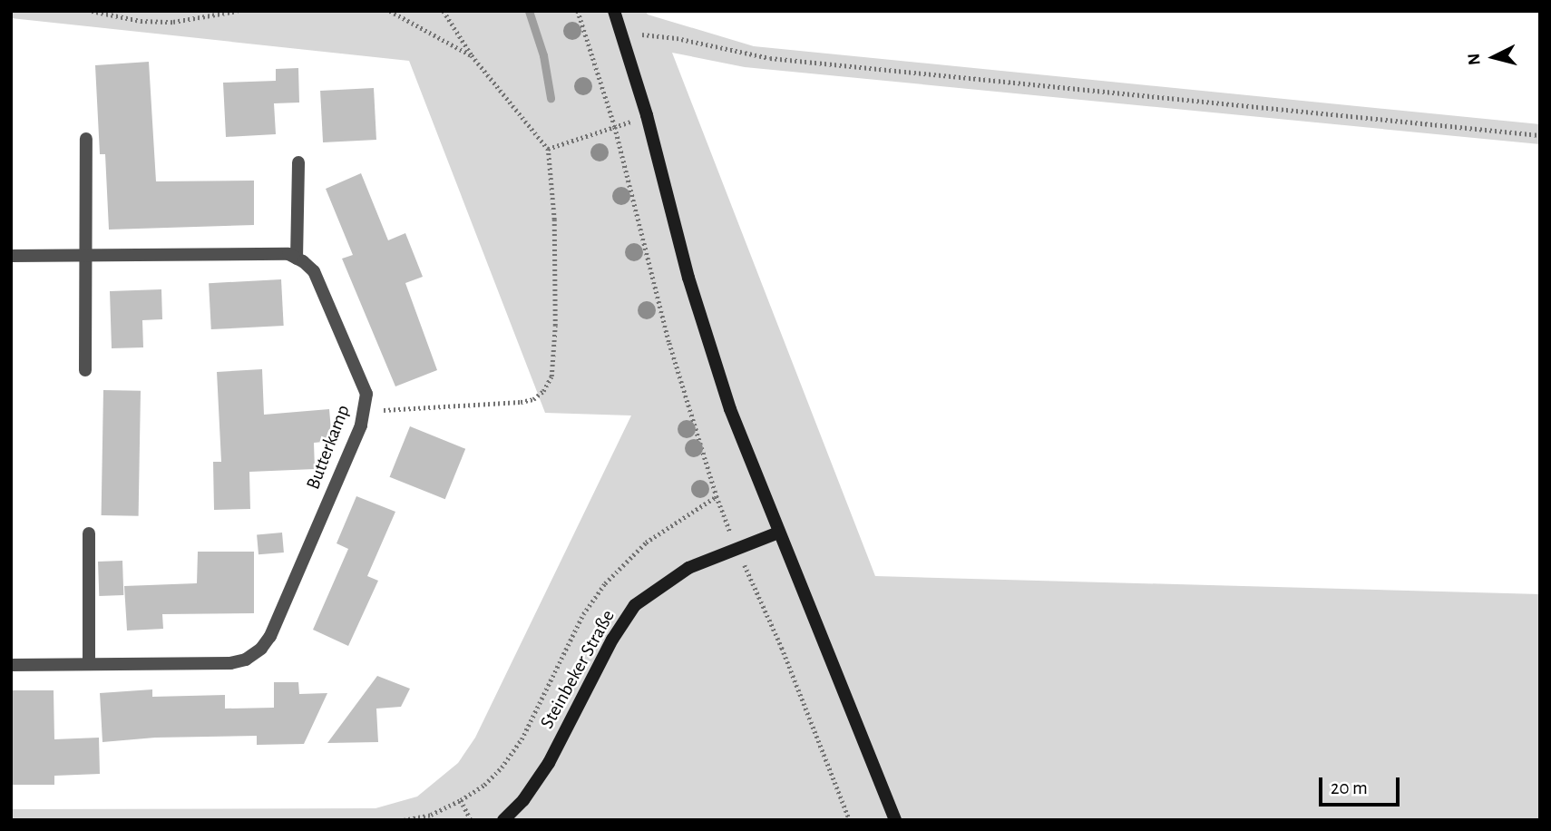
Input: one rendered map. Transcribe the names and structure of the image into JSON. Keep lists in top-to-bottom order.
{
  "streets": {
    "street": ["Butterkamp", "Steinbeker Straße"]
  },
  "scale_bar": "20 m",
  "north": "left"
}
